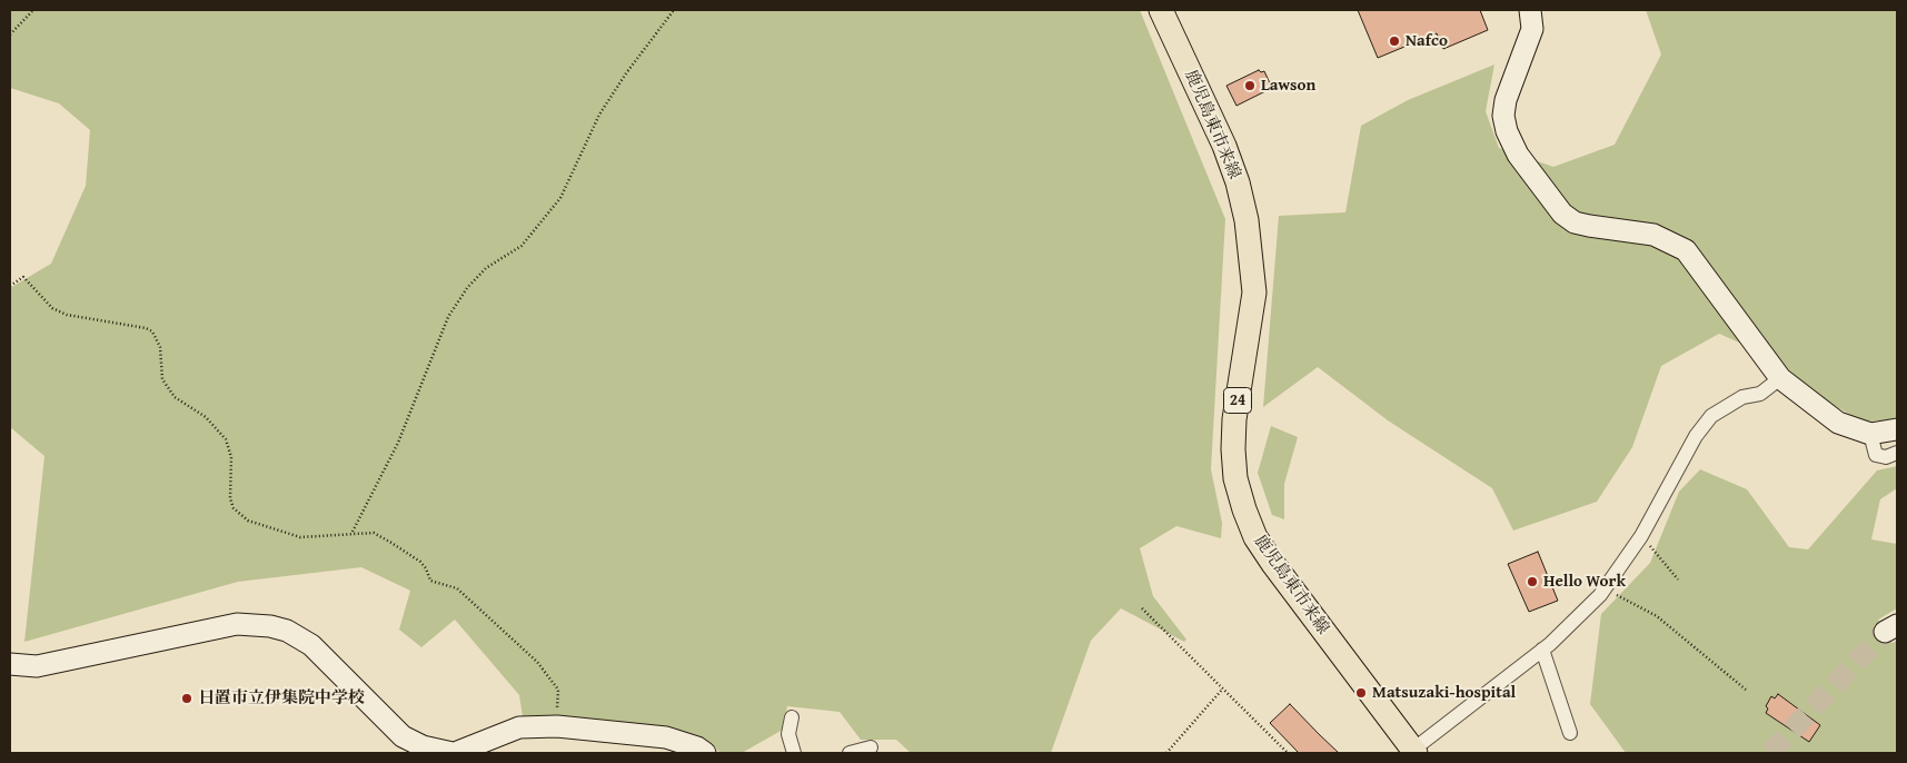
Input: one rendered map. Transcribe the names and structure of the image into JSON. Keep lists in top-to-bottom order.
{
  "streets": {
    "main road": ["鹿児島東市来線", "24"]
  },
  "places": [
    "Nafco",
    "Lawson",
    "Hello Work",
    "Matsuzaki-hospital",
    "日置市立伊集院中学校"
  ]
}
